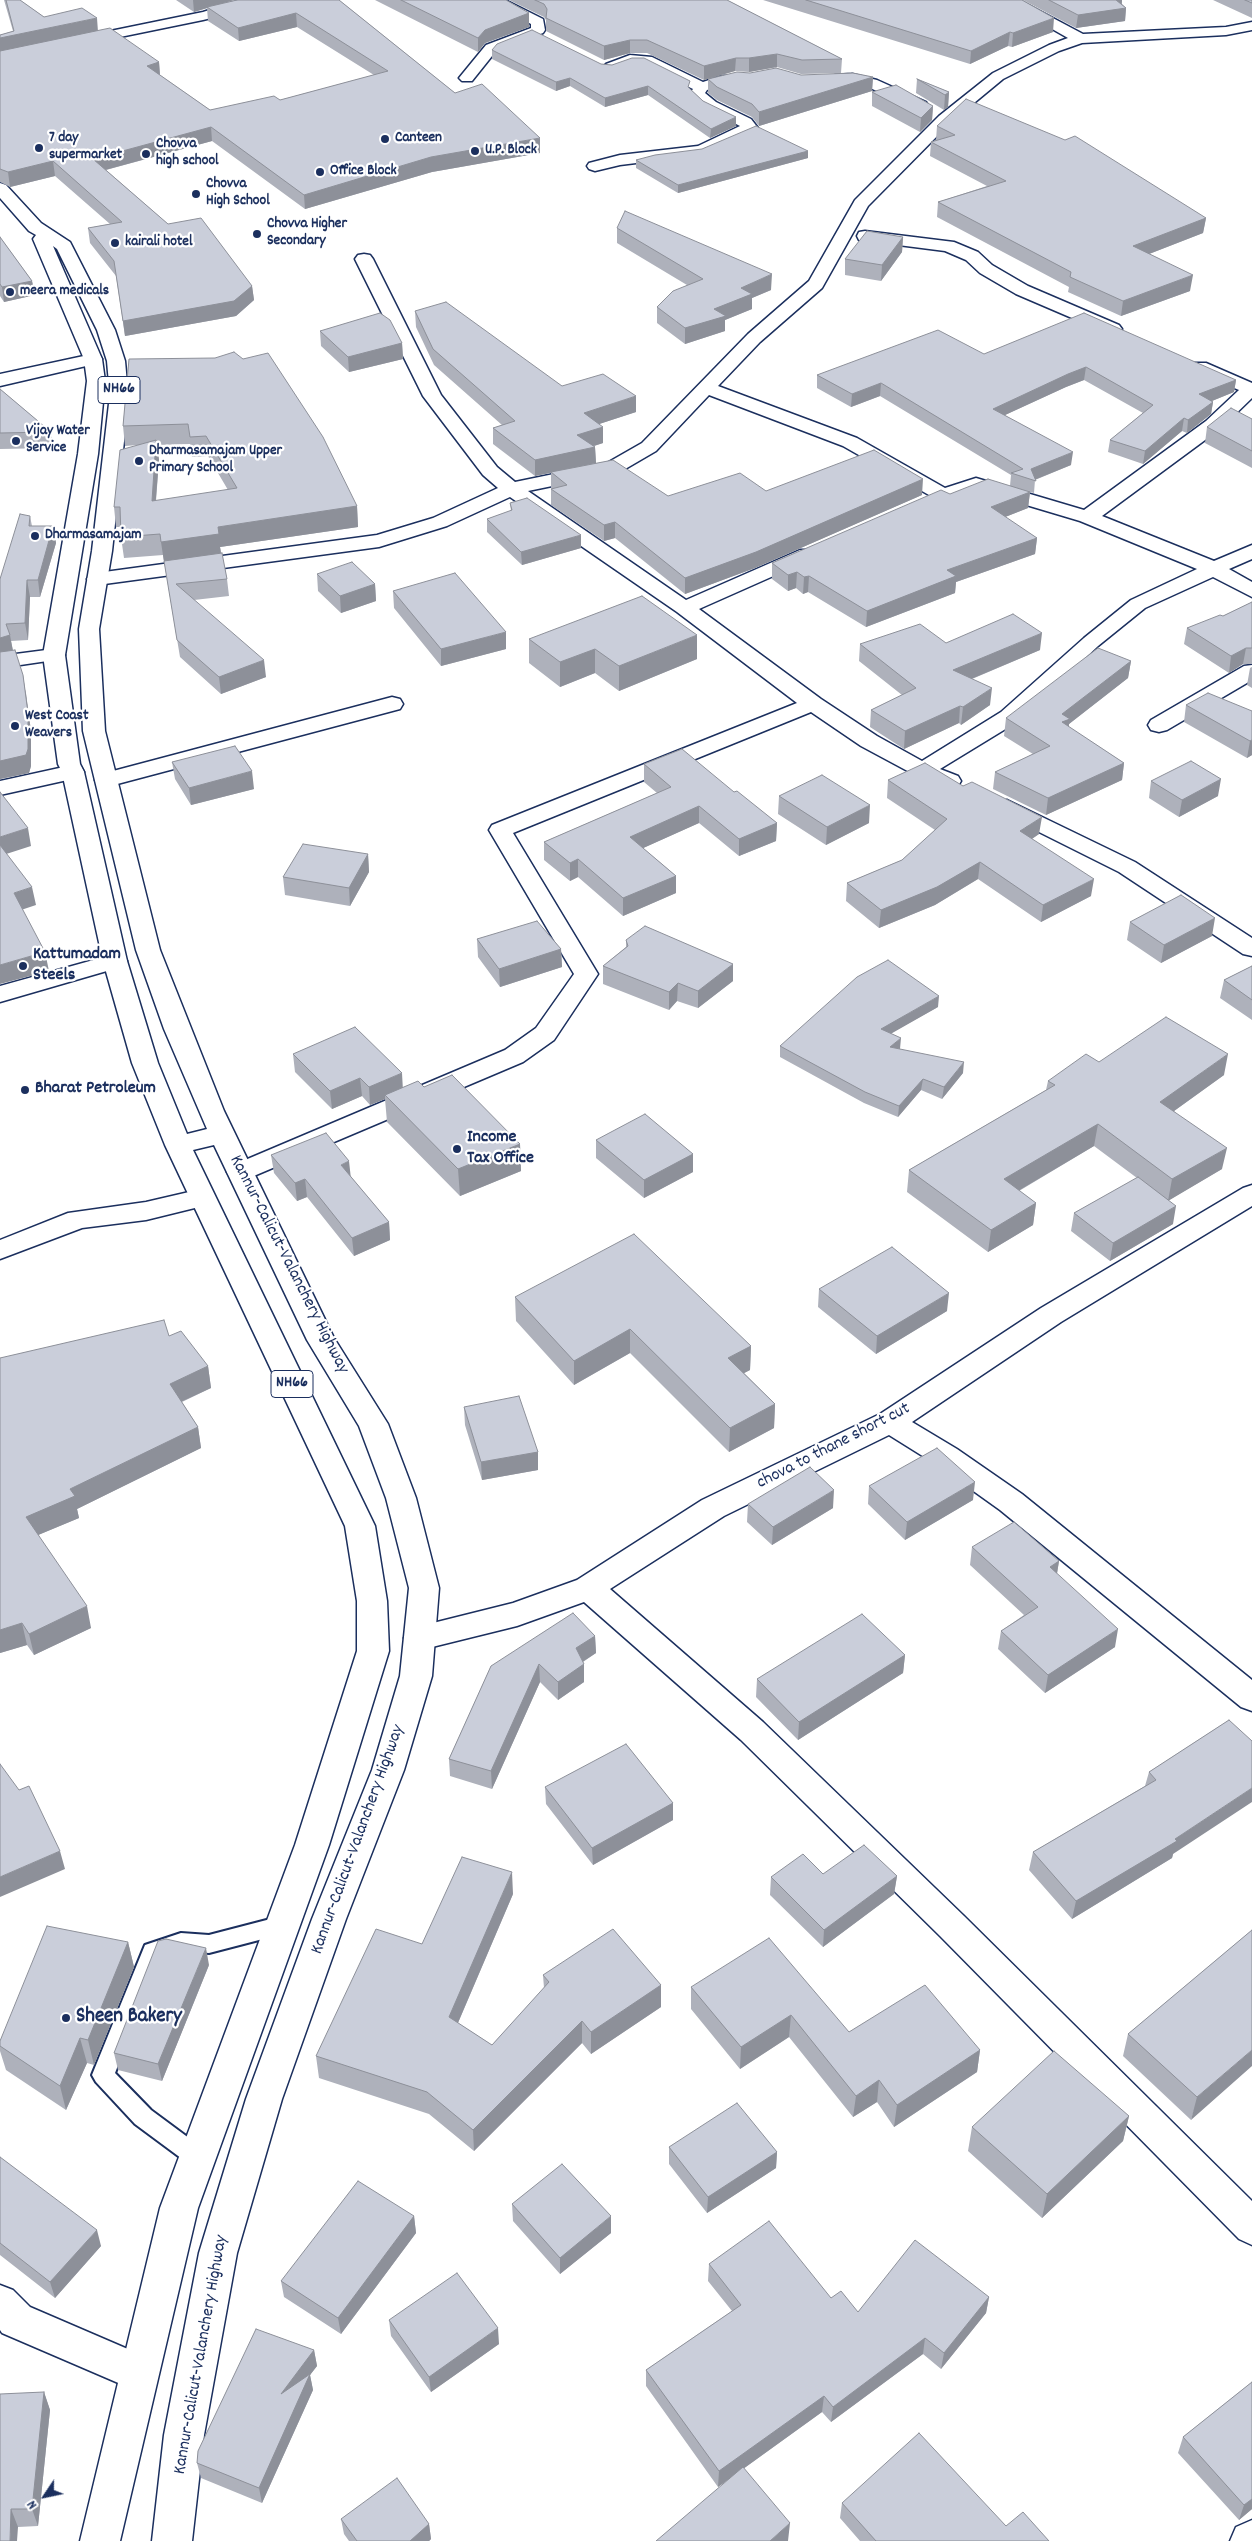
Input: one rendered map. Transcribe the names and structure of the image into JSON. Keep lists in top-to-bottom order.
{
  "streets": {
    "main road": ["NH66", "Kannur-Calicut-Valanchery Highway", "chova to thane short cut"]
  },
  "crossings": [
    ["Kannur-Calicut-Valanchery Highway", "chova to thane short cut"]
  ],
  "places": [
    "Canteen",
    "7 day supermarket",
    "U.P. Block",
    "Chovva high school",
    "Office Block",
    "Chovva High School",
    "Chovva Higher Secondary",
    "kairali hotel",
    "meera medicals",
    "Vijay Water Service",
    "Dharmasamajam Upper Primary School",
    "Dharmasamajam",
    "West Coast Weavers",
    "Kattumadam Steels",
    "Bharat Petroleum",
    "Income Tax Office",
    "Sheen Bakery"
  ],
  "north": "bottom left"
}
